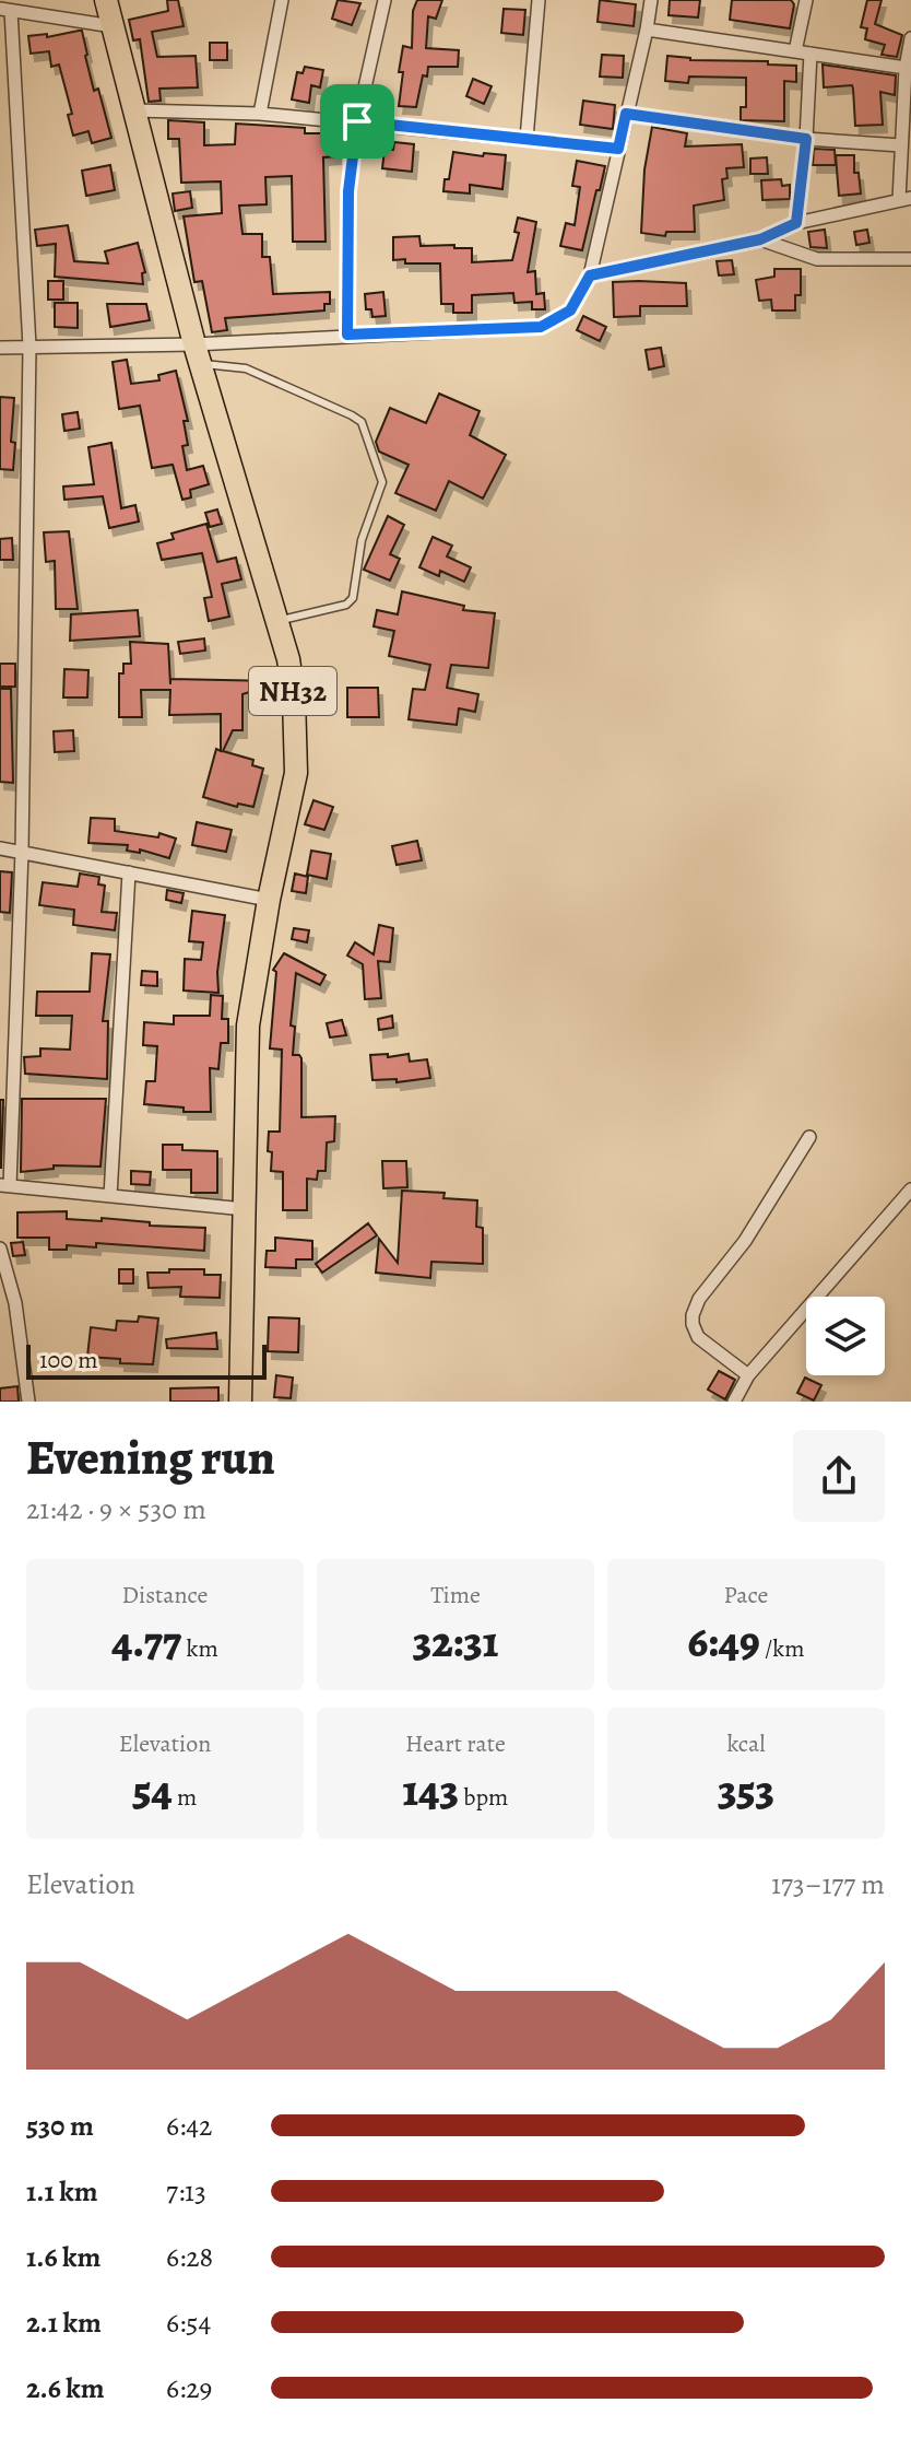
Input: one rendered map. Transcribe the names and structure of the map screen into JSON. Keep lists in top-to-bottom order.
{
  "streets": {
    "highway": ["NH32"]
  },
  "scale_bar": "100 m",
  "page": {
    "scale": "100 m",
    "heading": ["Evening run", "21:42 · 9 × 530 m"],
    "stats": [
      ["Distance", "4.77 km"],
      ["Time", "32:31"],
      ["Pace", "6:49 /km"],
      ["Elevation", "54 m"],
      ["Heart rate", "143 bpm"],
      ["kcal", "353"]
    ],
    "chart": ["Elevation", "173–177 m"],
    "list": [
      {
        "name": "530 m",
        "note": "6:42"
      },
      {
        "name": "1.1 km",
        "note": "7:13"
      },
      {
        "name": "1.6 km",
        "note": "6:28"
      },
      {
        "name": "2.1 km",
        "note": "6:54"
      },
      {
        "name": "2.6 km",
        "note": "6:29"
      }
    ]
  }
}
